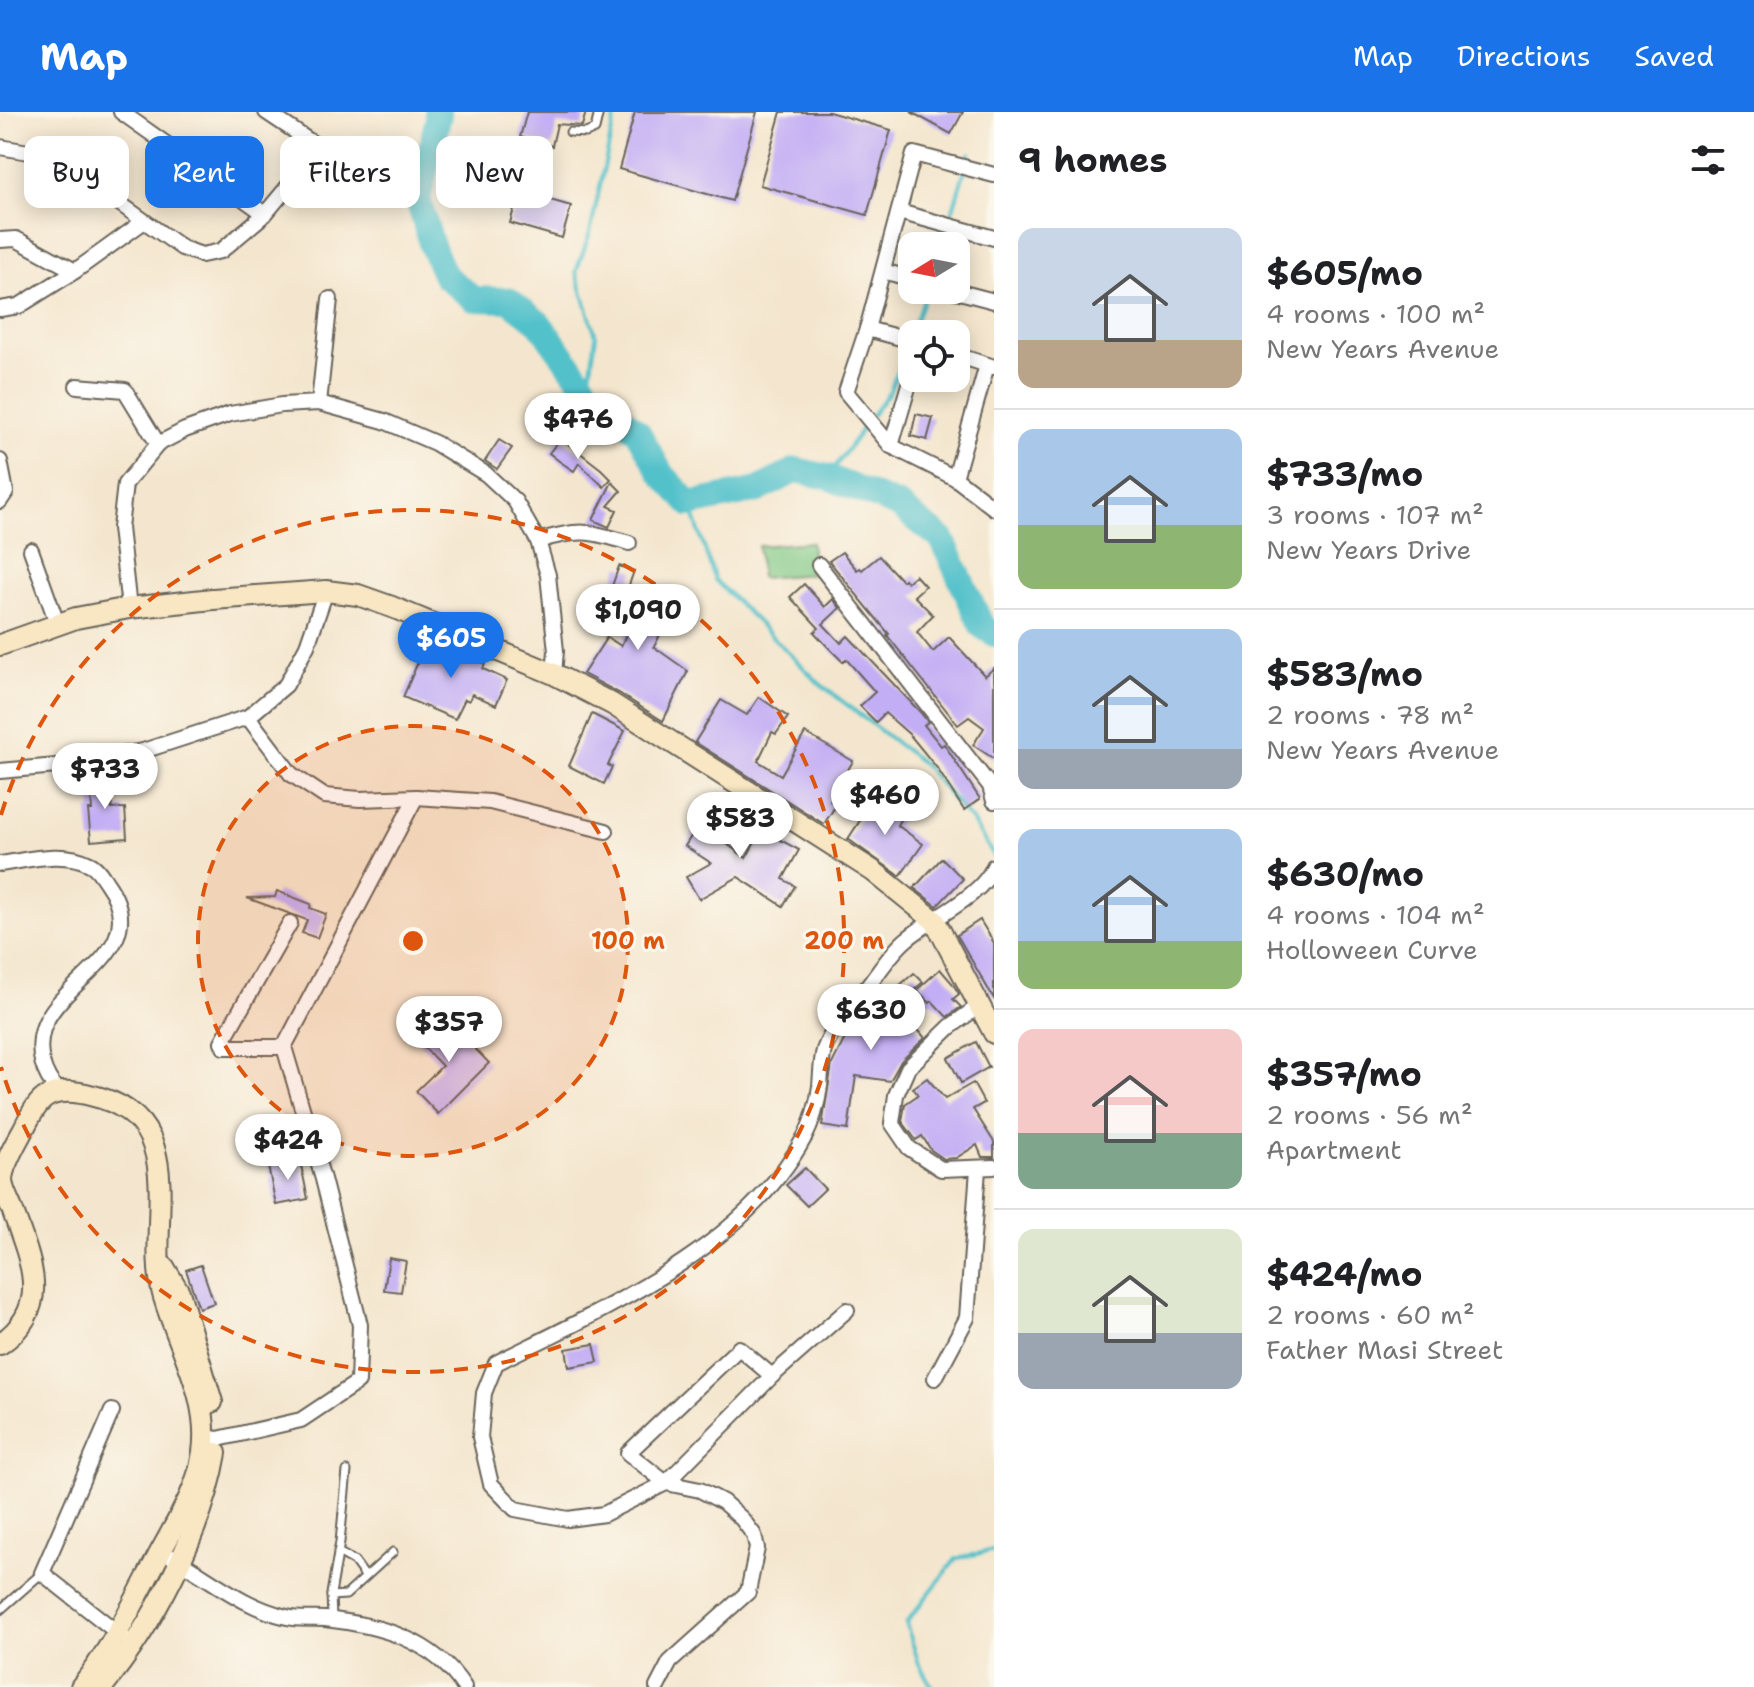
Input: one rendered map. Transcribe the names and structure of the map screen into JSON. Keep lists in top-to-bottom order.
{
  "north": "left",
  "page": {
    "header": "Map",
    "nav": ["Map", "Directions", "Saved"],
    "heading": "9 homes",
    "chip": [
      "Buy",
      "Rent",
      "Filters",
      "New"
    ],
    "list": [
      {
        "name": "$605/mo",
        "note": "4 rooms · 100 m² · New Years Avenue"
      },
      {
        "name": "$733/mo",
        "note": "3 rooms · 107 m² · New Years Drive"
      },
      {
        "name": "$583/mo",
        "note": "2 rooms · 78 m² · New Years Avenue"
      },
      {
        "name": "$630/mo",
        "note": "4 rooms · 104 m² · Holloween Curve"
      },
      {
        "name": "$357/mo",
        "note": "2 rooms · 56 m² · Apartment"
      },
      {
        "name": "$424/mo",
        "note": "2 rooms · 60 m² · Father Masi Street"
      }
    ],
    "price": [
      "$476",
      "$1,090",
      "$605",
      "$733",
      "$460",
      "$583",
      "$630",
      "$357",
      "$424"
    ]
  },
  "rings": ["100 m", "200 m"]
}
